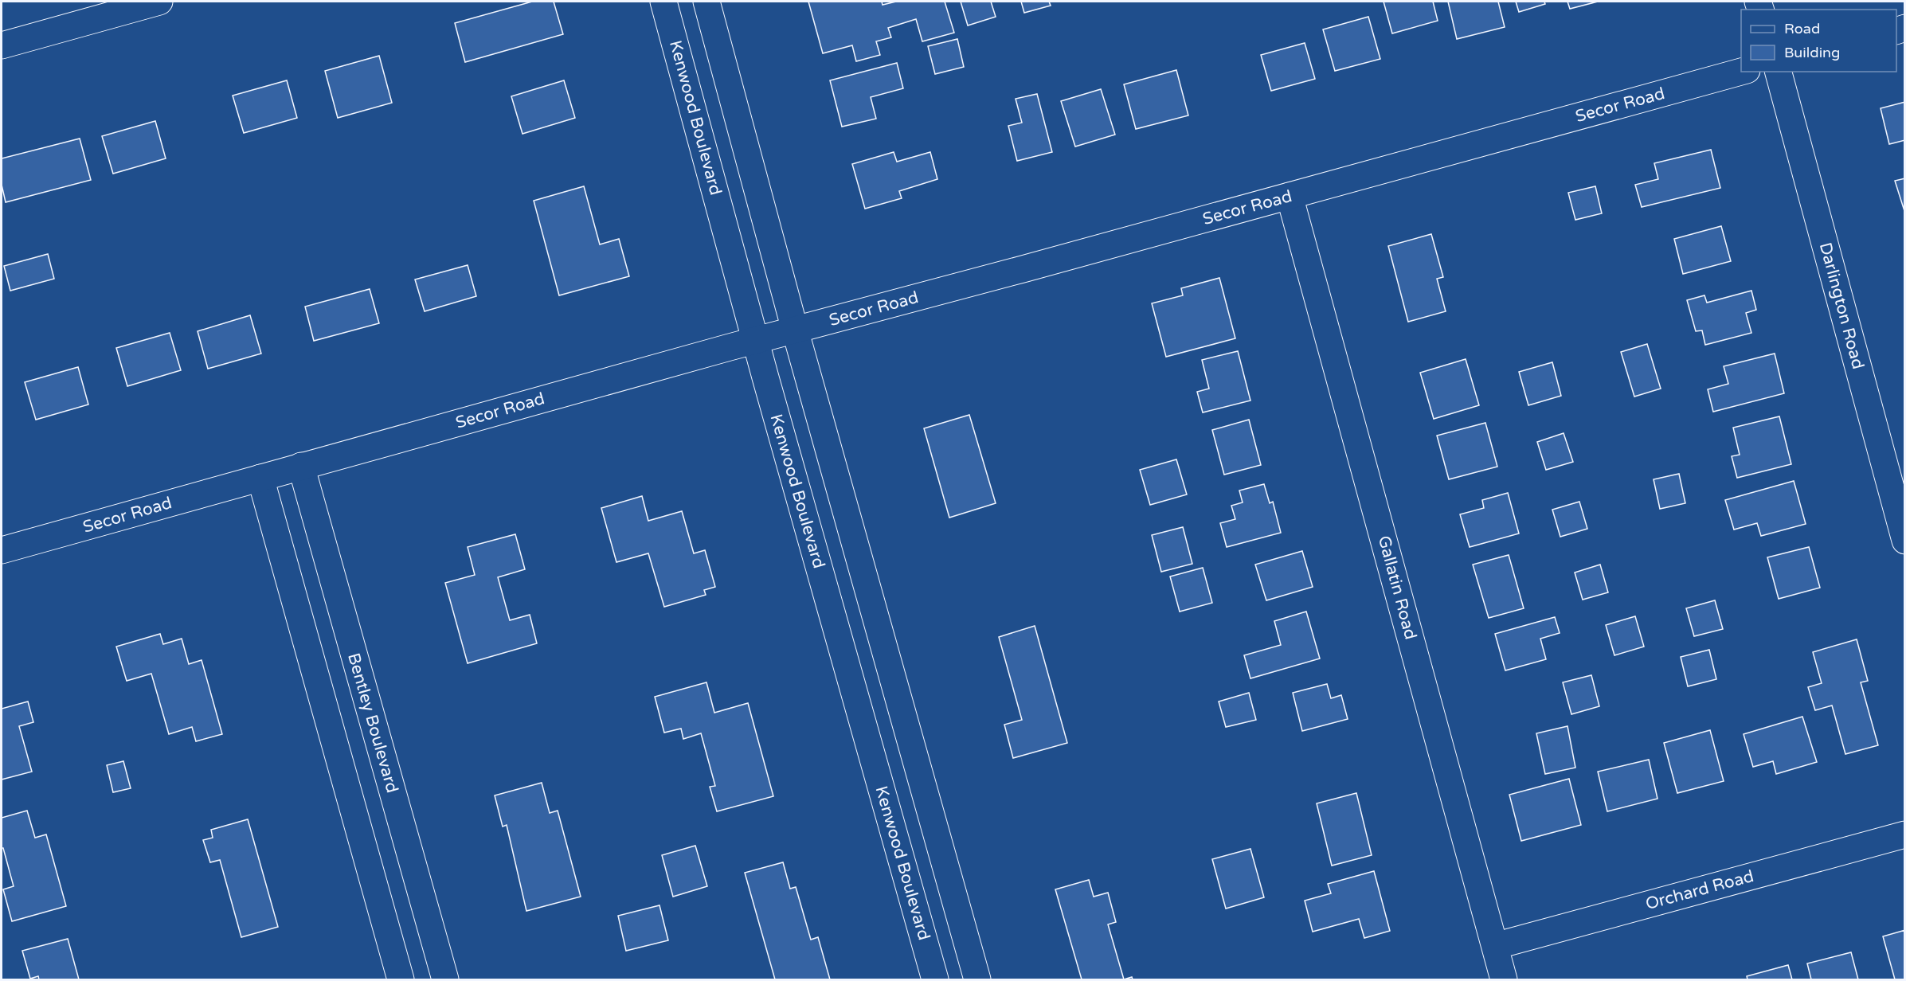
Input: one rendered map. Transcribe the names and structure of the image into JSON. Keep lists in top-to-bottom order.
{
  "streets": {
    "street": [
      "Secor Road",
      "Kenwood Boulevard",
      "Darlington Road",
      "Gallatin Road",
      "Bentley Boulevard",
      "Orchard Road"
    ]
  },
  "crossings": [
    ["Secor Road", "Kenwood Boulevard"],
    ["Secor Road", "Gallatin Road"],
    ["Secor Road", "Bentley Boulevard"],
    ["Gallatin Road", "Orchard Road"]
  ],
  "legend": ["Road", "Building"]
}
